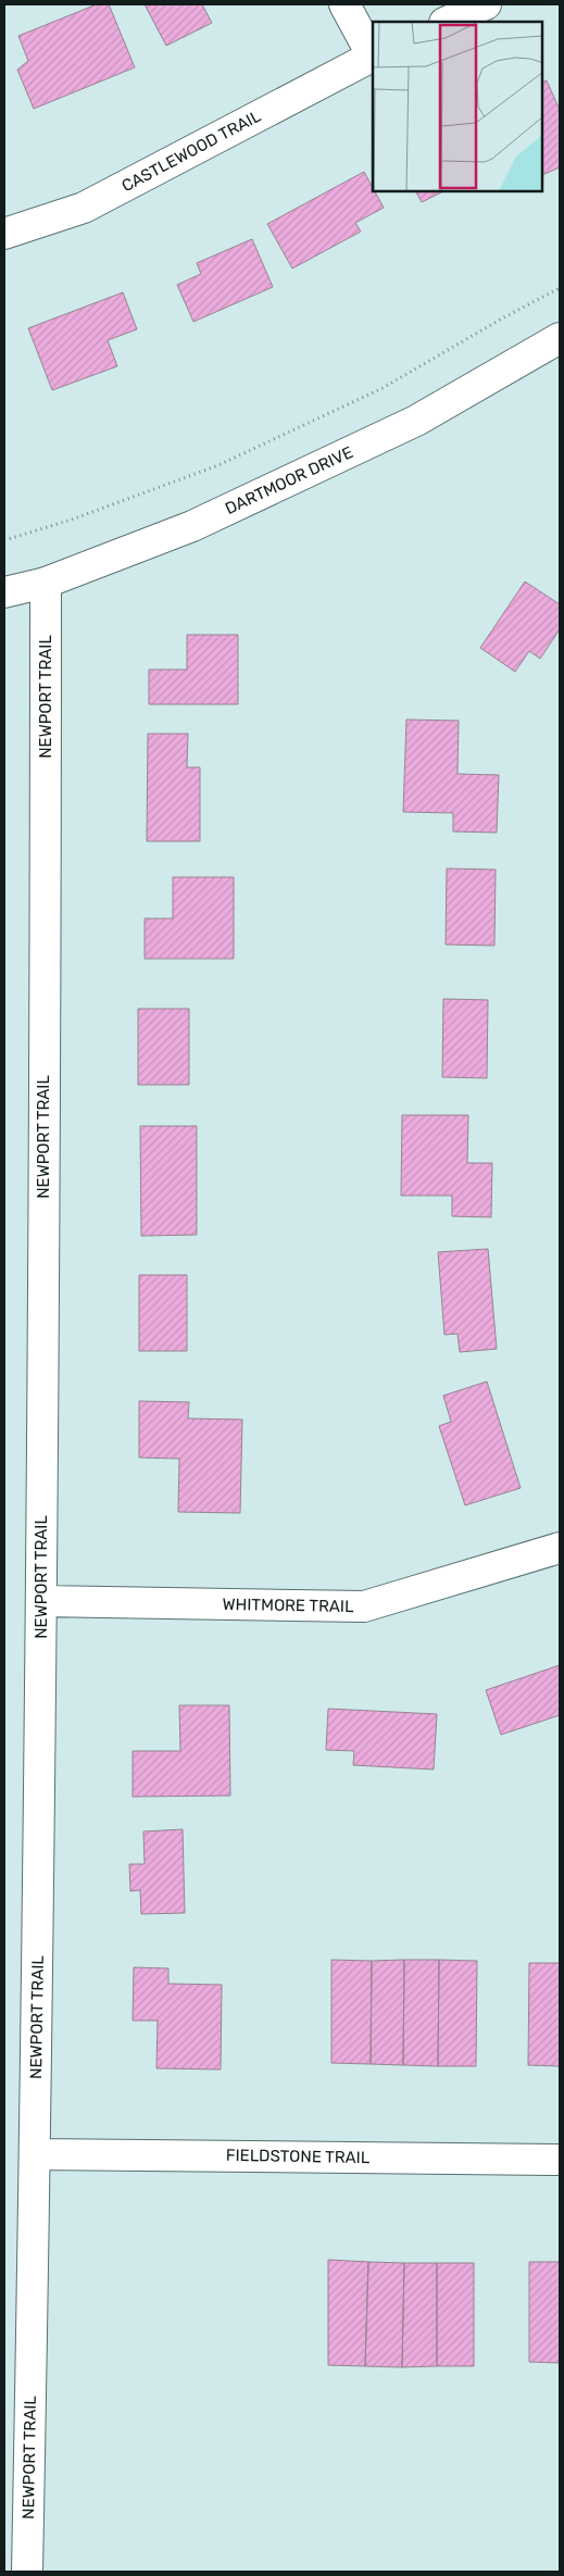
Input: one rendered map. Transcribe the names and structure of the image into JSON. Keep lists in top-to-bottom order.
{
  "streets": {
    "street": [
      "CASTLEWOOD TRAIL",
      "DARTMOOR DRIVE",
      "NEWPORT TRAIL",
      "WHITMORE TRAIL",
      "FIELDSTONE TRAIL"
    ]
  },
  "crossings": [
    ["DARTMOOR DRIVE", "NEWPORT TRAIL"],
    ["NEWPORT TRAIL", "WHITMORE TRAIL"],
    ["NEWPORT TRAIL", "FIELDSTONE TRAIL"]
  ]
}
